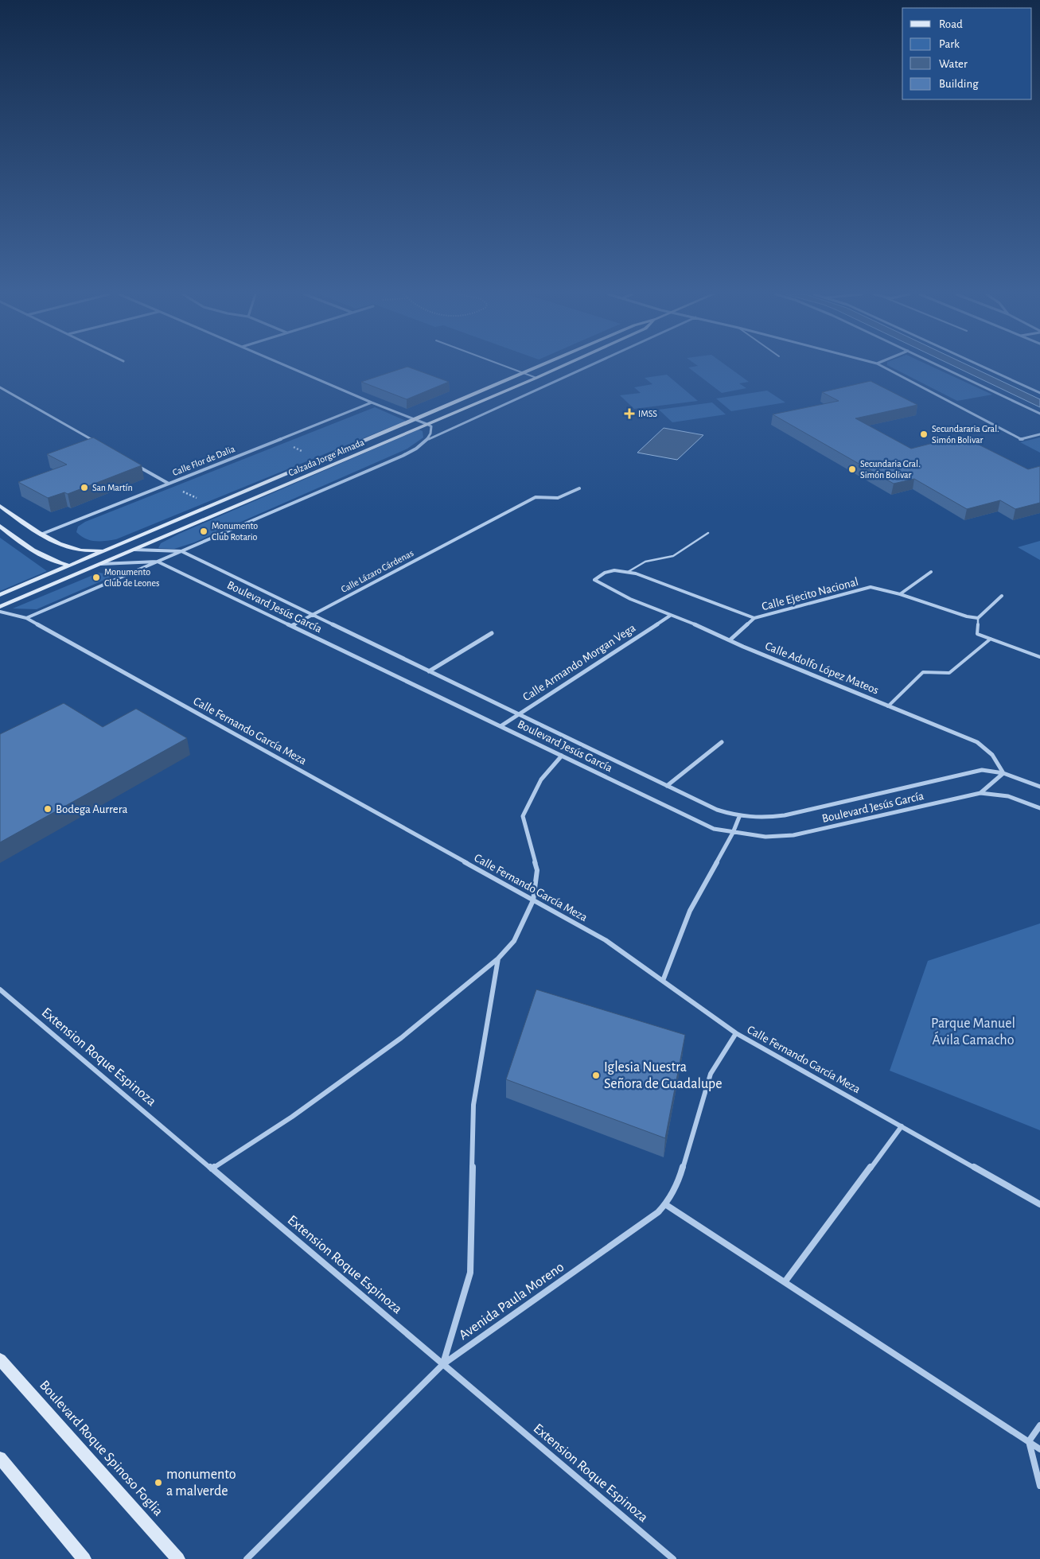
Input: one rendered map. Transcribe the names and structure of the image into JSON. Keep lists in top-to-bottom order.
{
  "streets": {
    "street": [
      "Calzada Jorge Almada",
      "Calle Flor de Dalia",
      "Calle Lázaro Cárdenas",
      "Calle Ejecito Nacional",
      "Boulevard Jesús García",
      "Calle Armando Morgan Vega",
      "Calle Adolfo López Mateos",
      "Calle Fernando García Meza",
      "Extension Roque Espinoza",
      "Avenida Paula Moreno",
      "Boulevard Roque Spinoso Foglia"
    ]
  },
  "crossings": [
    ["Calzada Jorge Almada", "Boulevard Jesús García"],
    ["Calle Lázaro Cárdenas", "Boulevard Jesús García"],
    ["Calle Ejecito Nacional", "Calle Adolfo López Mateos"],
    ["Boulevard Jesús García", "Calle Armando Morgan Vega"],
    ["Boulevard Jesús García", "Calle Adolfo López Mateos"],
    ["Calle Armando Morgan Vega", "Calle Adolfo López Mateos"],
    ["Calle Fernando García Meza", "Avenida Paula Moreno"],
    ["Extension Roque Espinoza", "Avenida Paula Moreno"]
  ],
  "parks": ["Parque Manuel Ávila Camacho"],
  "places": {
    "health": ["IMSS"],
    "other": [
      "Secundararia Gral. Simón Bolivar",
      "Secundaria Gral. Simón Bolivar",
      "San Martín",
      "Monumento Club Rotario",
      "Monumento Club de Leones",
      "Bodega Aurrera",
      "Iglesia Nuestra Señora de Guadalupe",
      "monumento a malverde"
    ]
  },
  "legend": [
    "Road",
    "Park",
    "Water",
    "Building"
  ]
}
